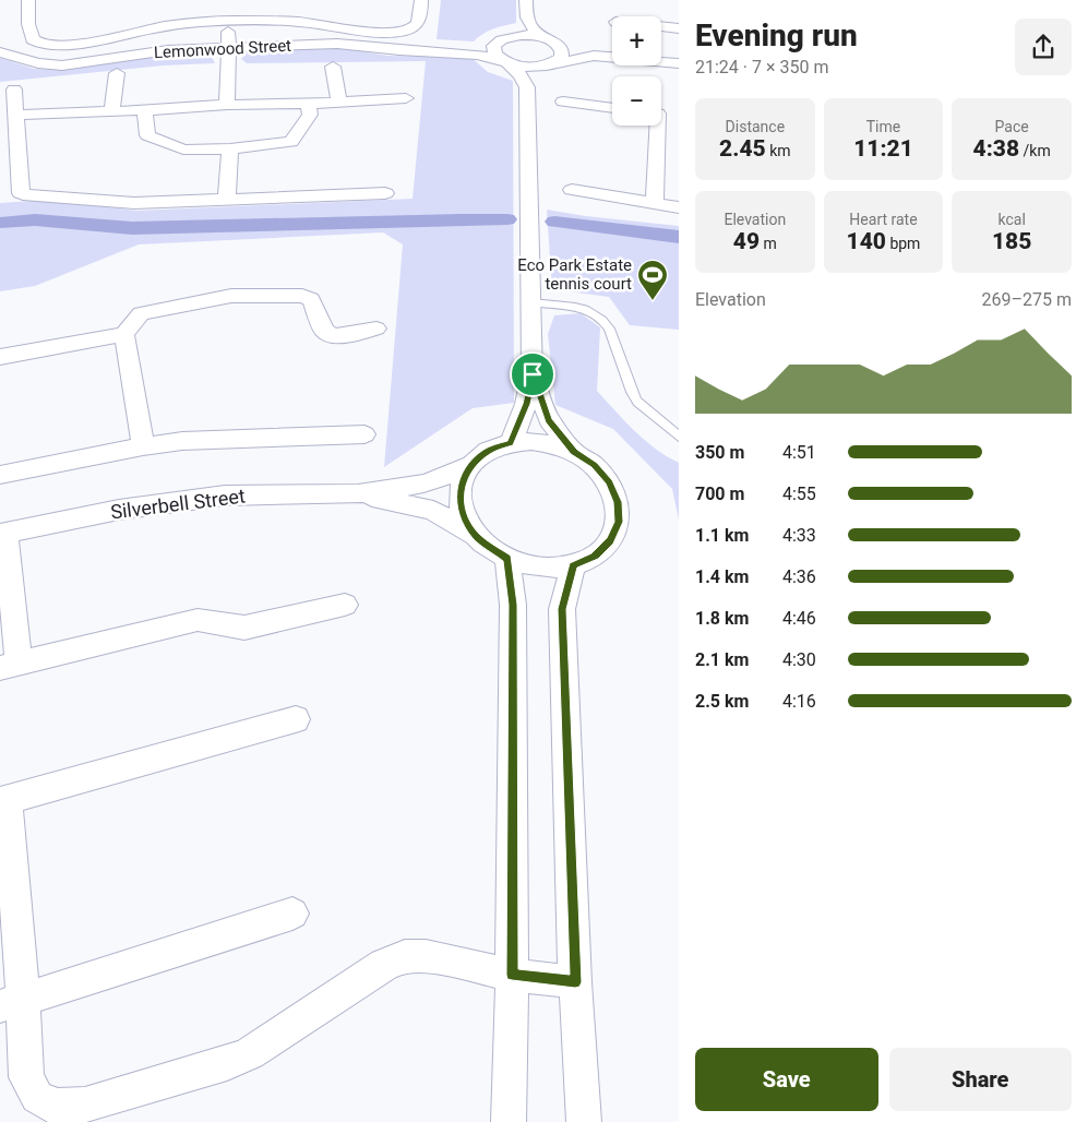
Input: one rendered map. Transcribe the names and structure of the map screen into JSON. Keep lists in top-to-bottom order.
{
  "streets": {
    "street": ["Lemonwood Street", "Silverbell Street"]
  },
  "places": {
    "sports": ["Eco Park Estate tennis court"]
  },
  "page": {
    "heading": ["Evening run", "21:24 · 7 × 350 m"],
    "map_buttons": ["+", "−"],
    "stats": [
      ["Distance", "2.45 km"],
      ["Time", "11:21"],
      ["Pace", "4:38 /km"],
      ["Elevation", "49 m"],
      ["Heart rate", "140 bpm"],
      ["kcal", "185"]
    ],
    "chart": ["Elevation", "269–275 m"],
    "list": [
      {
        "name": "350 m",
        "note": "4:51"
      },
      {
        "name": "700 m",
        "note": "4:55"
      },
      {
        "name": "1.1 km",
        "note": "4:33"
      },
      {
        "name": "1.4 km",
        "note": "4:36"
      },
      {
        "name": "1.8 km",
        "note": "4:46"
      },
      {
        "name": "2.1 km",
        "note": "4:30"
      },
      {
        "name": "2.5 km",
        "note": "4:16"
      }
    ],
    "buttons": ["Save", "Share"]
  }
}
